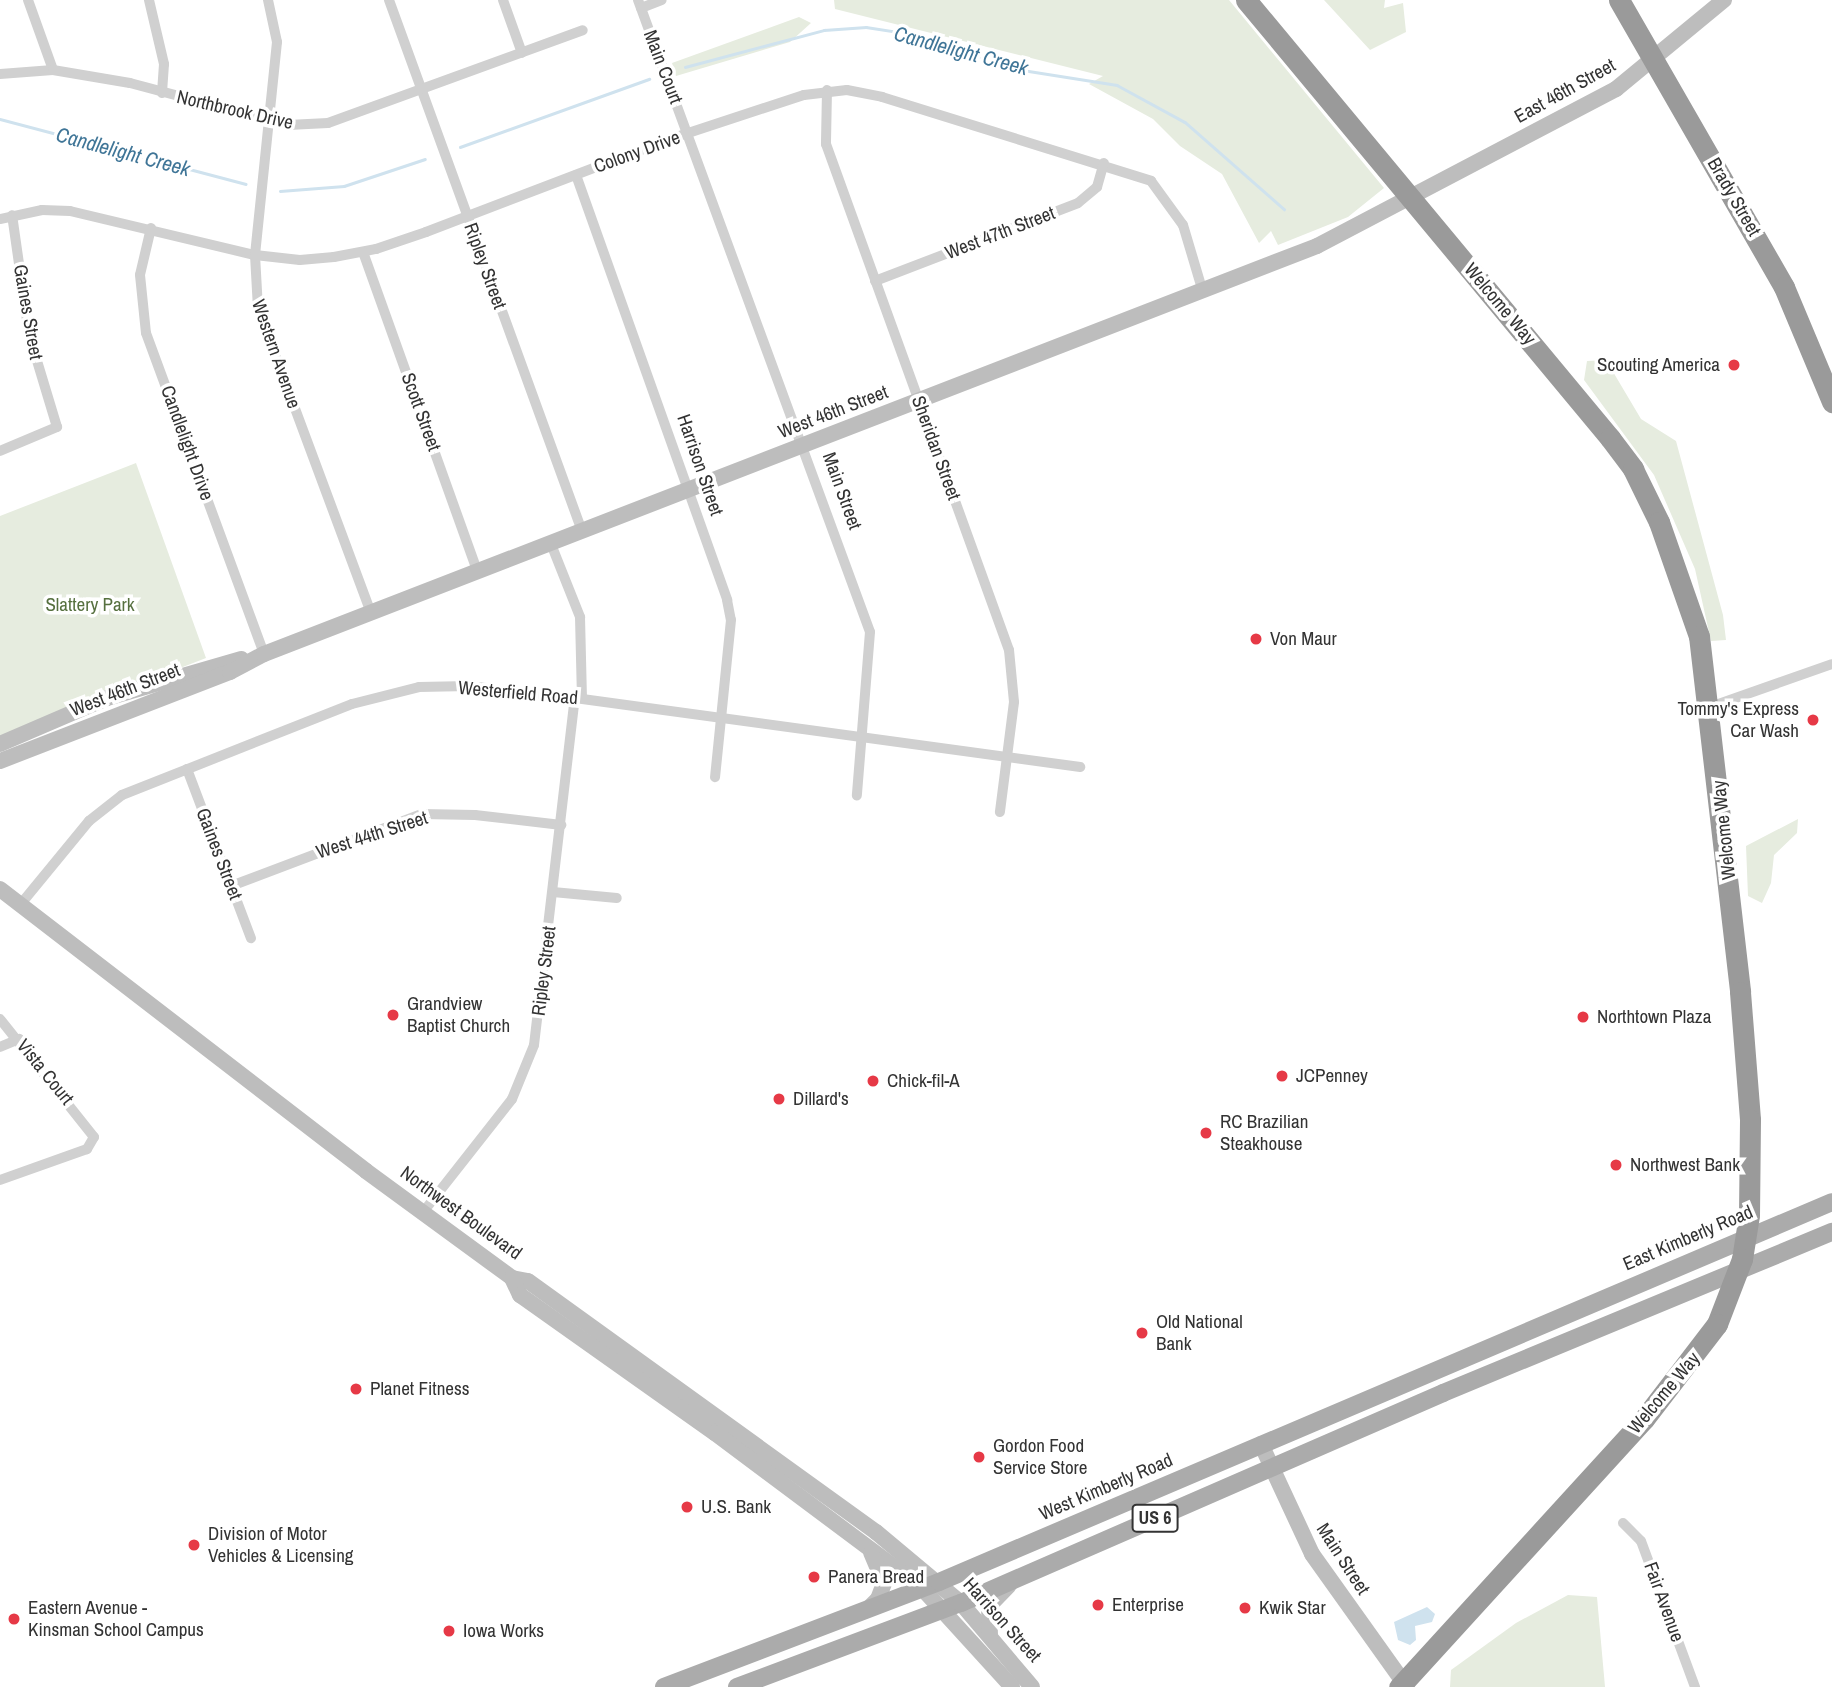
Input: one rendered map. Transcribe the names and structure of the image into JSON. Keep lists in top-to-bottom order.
{
  "streets": {
    "highway": ["Brady Street", "Welcome Way"],
    "main road": ["East Kimberly Road", "West Kimberly Road", "US 6"],
    "street": [
      "Main Court",
      "East 46th Street",
      "Northbrook Drive",
      "Colony Drive",
      "West 47th Street",
      "Ripley Street",
      "Gaines Street",
      "Western Avenue",
      "Scott Street",
      "West 46th Street",
      "Candlelight Drive",
      "Sheridan Street",
      "Harrison Street",
      "Main Street",
      "Westerfield Road",
      "West 44th Street",
      "Vista Court",
      "Northwest Boulevard",
      "Fair Avenue"
    ]
  },
  "crossings": [
    ["Main Court", "Colony Drive"],
    ["Main Court", "Main Street"],
    ["East 46th Street", "Brady Street"],
    ["East 46th Street", "Welcome Way"],
    ["East 46th Street", "West 46th Street"],
    ["Northbrook Drive", "Ripley Street"],
    ["Northbrook Drive", "Western Avenue"],
    ["Colony Drive", "West 47th Street"],
    ["Colony Drive", "Ripley Street"],
    ["Colony Drive", "Gaines Street"],
    ["Colony Drive", "Western Avenue"],
    ["Colony Drive", "Scott Street"],
    ["Colony Drive", "West 46th Street"],
    ["Colony Drive", "Candlelight Drive"],
    ["Colony Drive", "Sheridan Street"],
    ["Colony Drive", "Harrison Street"],
    ["Colony Drive", "Main Street"],
    ["West 47th Street", "Sheridan Street"],
    ["Ripley Street", "West 46th Street"],
    ["Ripley Street", "Westerfield Road"],
    ["Ripley Street", "West 44th Street"],
    ["Ripley Street", "Northwest Boulevard"],
    ["Welcome Way", "West 46th Street"],
    ["Welcome Way", "Main Street"],
    ["Welcome Way", "East Kimberly Road"],
    ["Welcome Way", "US 6"],
    ["Gaines Street", "Westerfield Road"],
    ["Gaines Street", "West 44th Street"],
    ["Western Avenue", "West 46th Street"],
    ["Scott Street", "West 46th Street"],
    ["West 46th Street", "Candlelight Drive"],
    ["West 46th Street", "Sheridan Street"],
    ["West 46th Street", "Harrison Street"],
    ["West 46th Street", "Main Street"],
    ["Sheridan Street", "Westerfield Road"],
    ["Harrison Street", "Westerfield Road"],
    ["Harrison Street", "Northwest Boulevard"],
    ["Harrison Street", "West Kimberly Road"],
    ["Harrison Street", "US 6"],
    ["Main Street", "Westerfield Road"],
    ["Main Street", "West Kimberly Road"],
    ["Main Street", "US 6"],
    ["Westerfield Road", "Northwest Boulevard"],
    ["Northwest Boulevard", "West Kimberly Road"],
    ["East Kimberly Road", "West Kimberly Road"]
  ],
  "water": ["Candlelight Creek"],
  "parks": ["Slattery Park"],
  "places": [
    "Scouting America",
    "Von Maur",
    "Tommy's Express Car Wash",
    "Grandview Baptist Church",
    "Northtown Plaza",
    "JCPenney",
    "Chick-fil-A",
    "Dillard's",
    "RC Brazilian Steakhouse",
    "Northwest Bank",
    "Old National Bank",
    "Planet Fitness",
    "Gordon Food Service Store",
    "U.S. Bank",
    "Division of Motor Vehicles & Licensing",
    "Panera Bread",
    "Enterprise",
    "Kwik Star",
    "Eastern Avenue - Kinsman School Campus",
    "Iowa Works"
  ]
}
